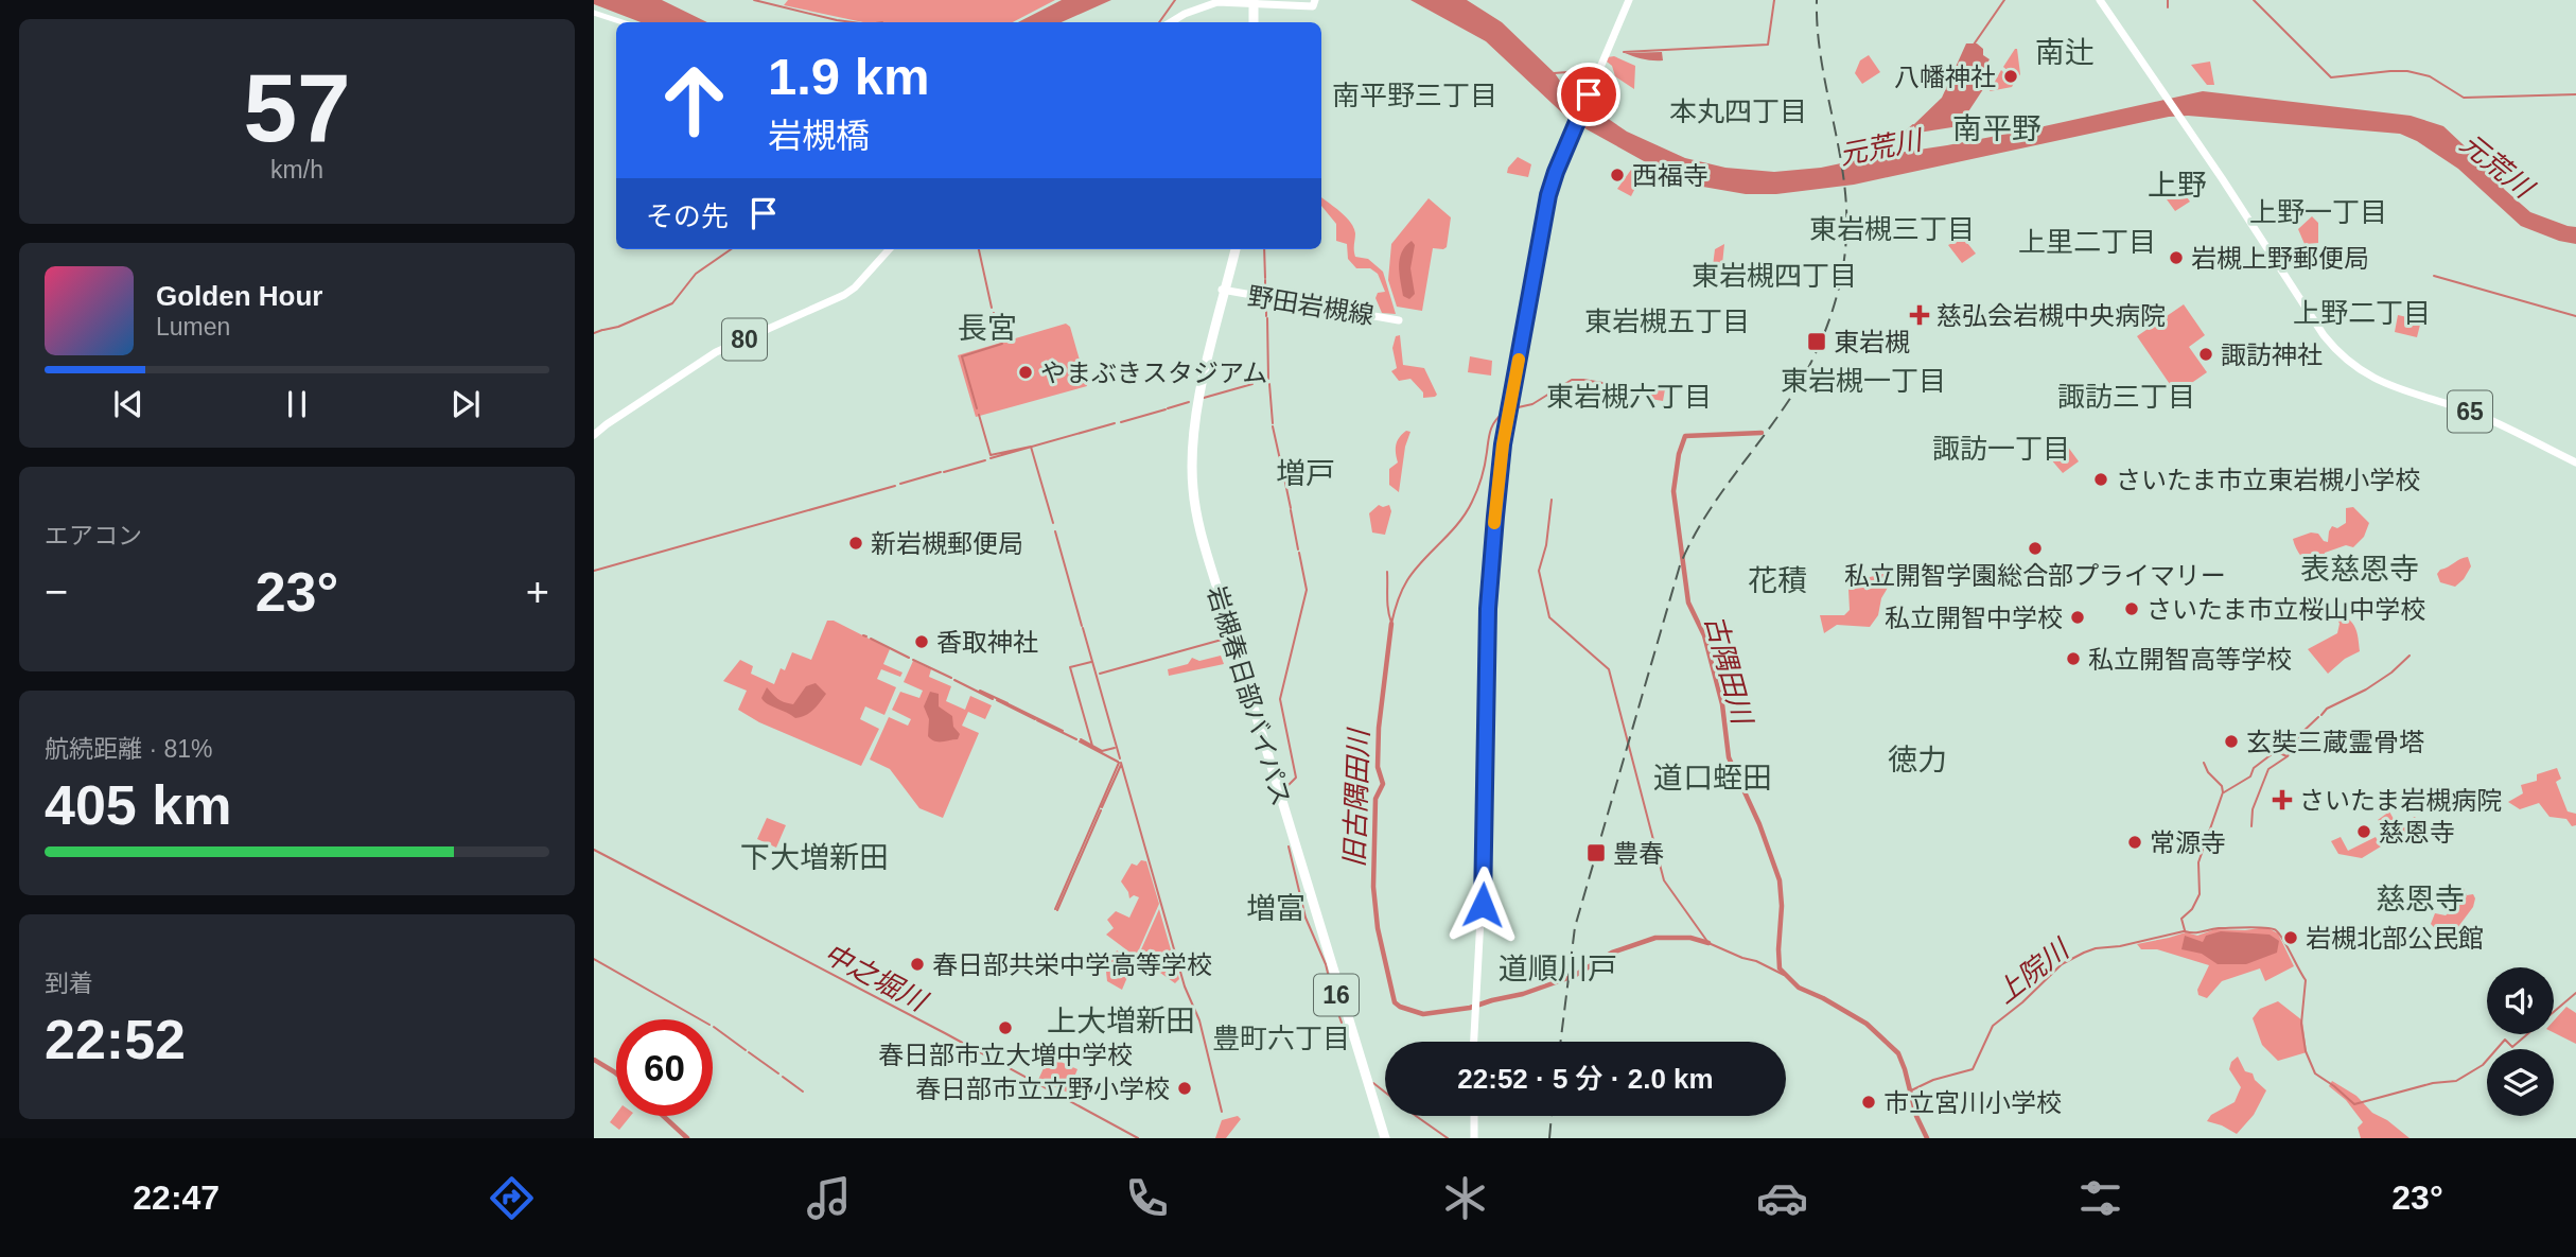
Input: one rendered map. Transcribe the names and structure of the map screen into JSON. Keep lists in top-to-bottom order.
{
  "streets": {
    "highway": ["岩槻春日部バイパス", "16"],
    "main road": ["野田岩槻線", "80", "65"]
  },
  "crossings": [
    ["野田岩槻線", "岩槻春日部バイパス"]
  ],
  "districts": [
    "南辻",
    "南平野三丁目",
    "本丸四丁目",
    "南平野",
    "上野",
    "上野一丁目",
    "東岩槻三丁目",
    "上里二丁目",
    "東岩槻四丁目",
    "上野二丁目",
    "東岩槻五丁目",
    "長宮",
    "東岩槻一丁目",
    "東岩槻六丁目",
    "諏訪三丁目",
    "諏訪一丁目",
    "増戸",
    "表慈恩寺",
    "花積",
    "徳力",
    "道口蛭田",
    "下大増新田",
    "慈恩寺",
    "増富",
    "道順川戸",
    "上大増新田",
    "豊町六丁目"
  ],
  "water": [
    "元荒川",
    "古隅田川",
    "旧古隅田川",
    "上院川",
    "中之堀川"
  ],
  "places": {
    "other": [
      "八幡神社",
      "西福寺",
      "岩槻上野郵便局",
      "諏訪神社",
      "やまぶきスタジアム",
      "さいたま市立東岩槻小学校",
      "新岩槻郵便局",
      "私立開智学園総合部プライマリー",
      "さいたま市立桜山中学校",
      "私立開智中学校",
      "香取神社",
      "私立開智高等学校",
      "玄奘三蔵霊骨塔",
      "慈恩寺",
      "常源寺",
      "岩槻北部公民館",
      "春日部共栄中学高等学校",
      "春日部市立大増中学校",
      "春日部市立立野小学校",
      "市立宮川小学校"
    ],
    "health": ["慈弘会岩槻中央病院", "さいたま岩槻病院"],
    "transit": ["東岩槻", "豊春"]
  },
  "page": {
    "tile": [
      ["57", "km/h"],
      "エアコン",
      ["航続距離 · 81%", "405 km"],
      ["到着", "22:52"]
    ],
    "turn": ["1.9 km", "岩槻橋"],
    "then": "その先",
    "song": ["Golden Hour", "Lumen"],
    "heat": ["−", "23°", "+"],
    "limit": "60",
    "trip": "22:52 · 5 分 · 2.0 km",
    "tabs": ["22:47", "23°"]
  }
}
